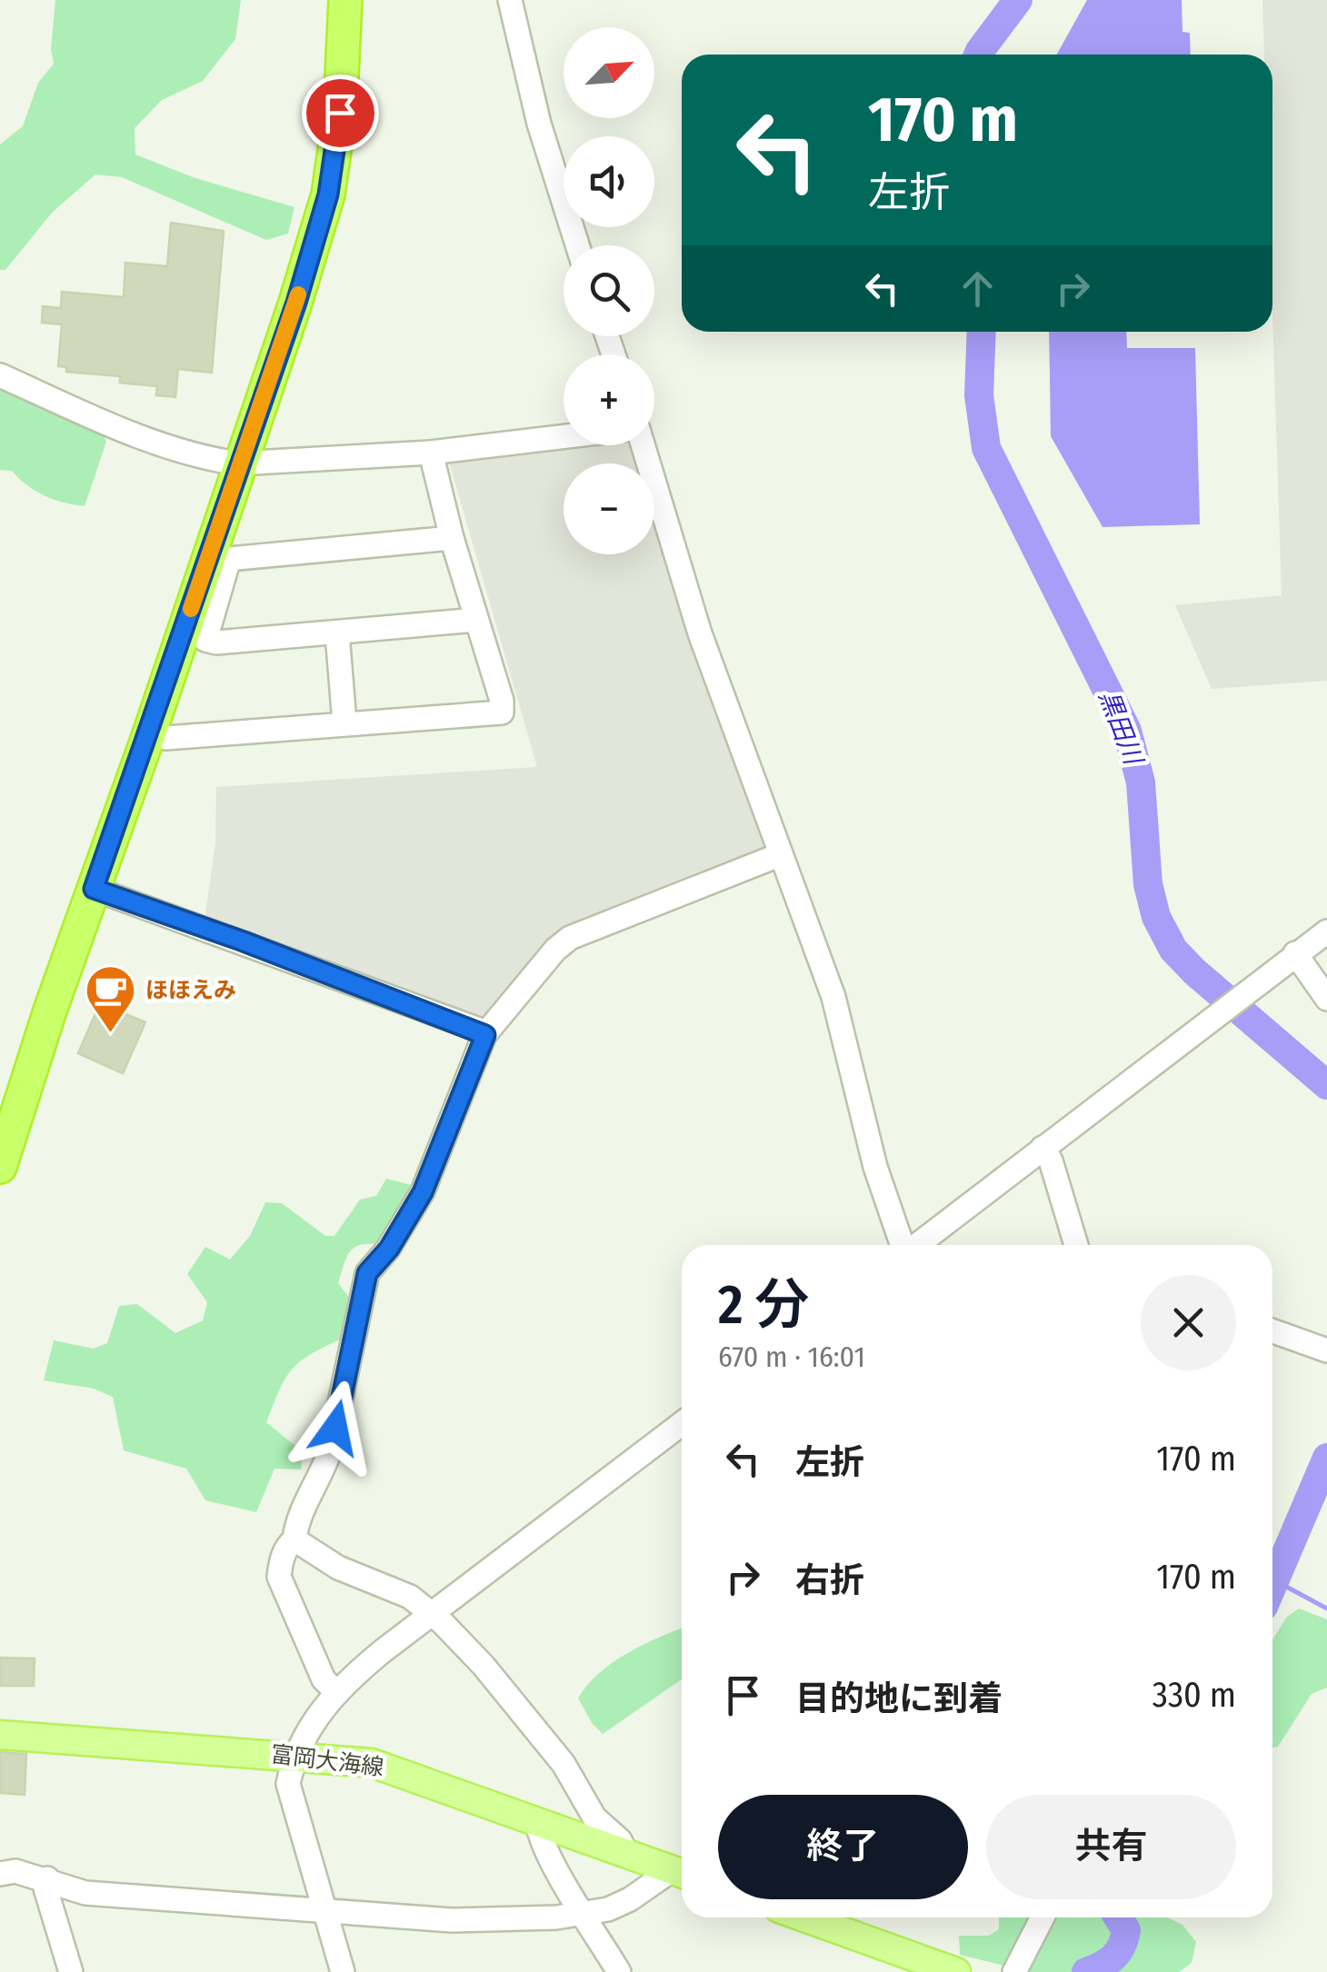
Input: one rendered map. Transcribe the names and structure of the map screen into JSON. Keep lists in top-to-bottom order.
{
  "streets": {
    "main road": ["富岡大海線"]
  },
  "water": ["黒田川"],
  "places": {
    "cafe": ["ほほえみ"]
  },
  "north": "top right",
  "page": {
    "map_buttons": ["+", "−"],
    "turn": ["170 m", "左折"],
    "heading": ["2 分", "670 m · 16:01"],
    "list": [
      {
        "name": "左折",
        "value": "170 m"
      },
      {
        "name": "右折",
        "value": "170 m"
      },
      {
        "name": "目的地に到着",
        "value": "330 m"
      }
    ],
    "buttons": ["終了", "共有"]
  }
}
